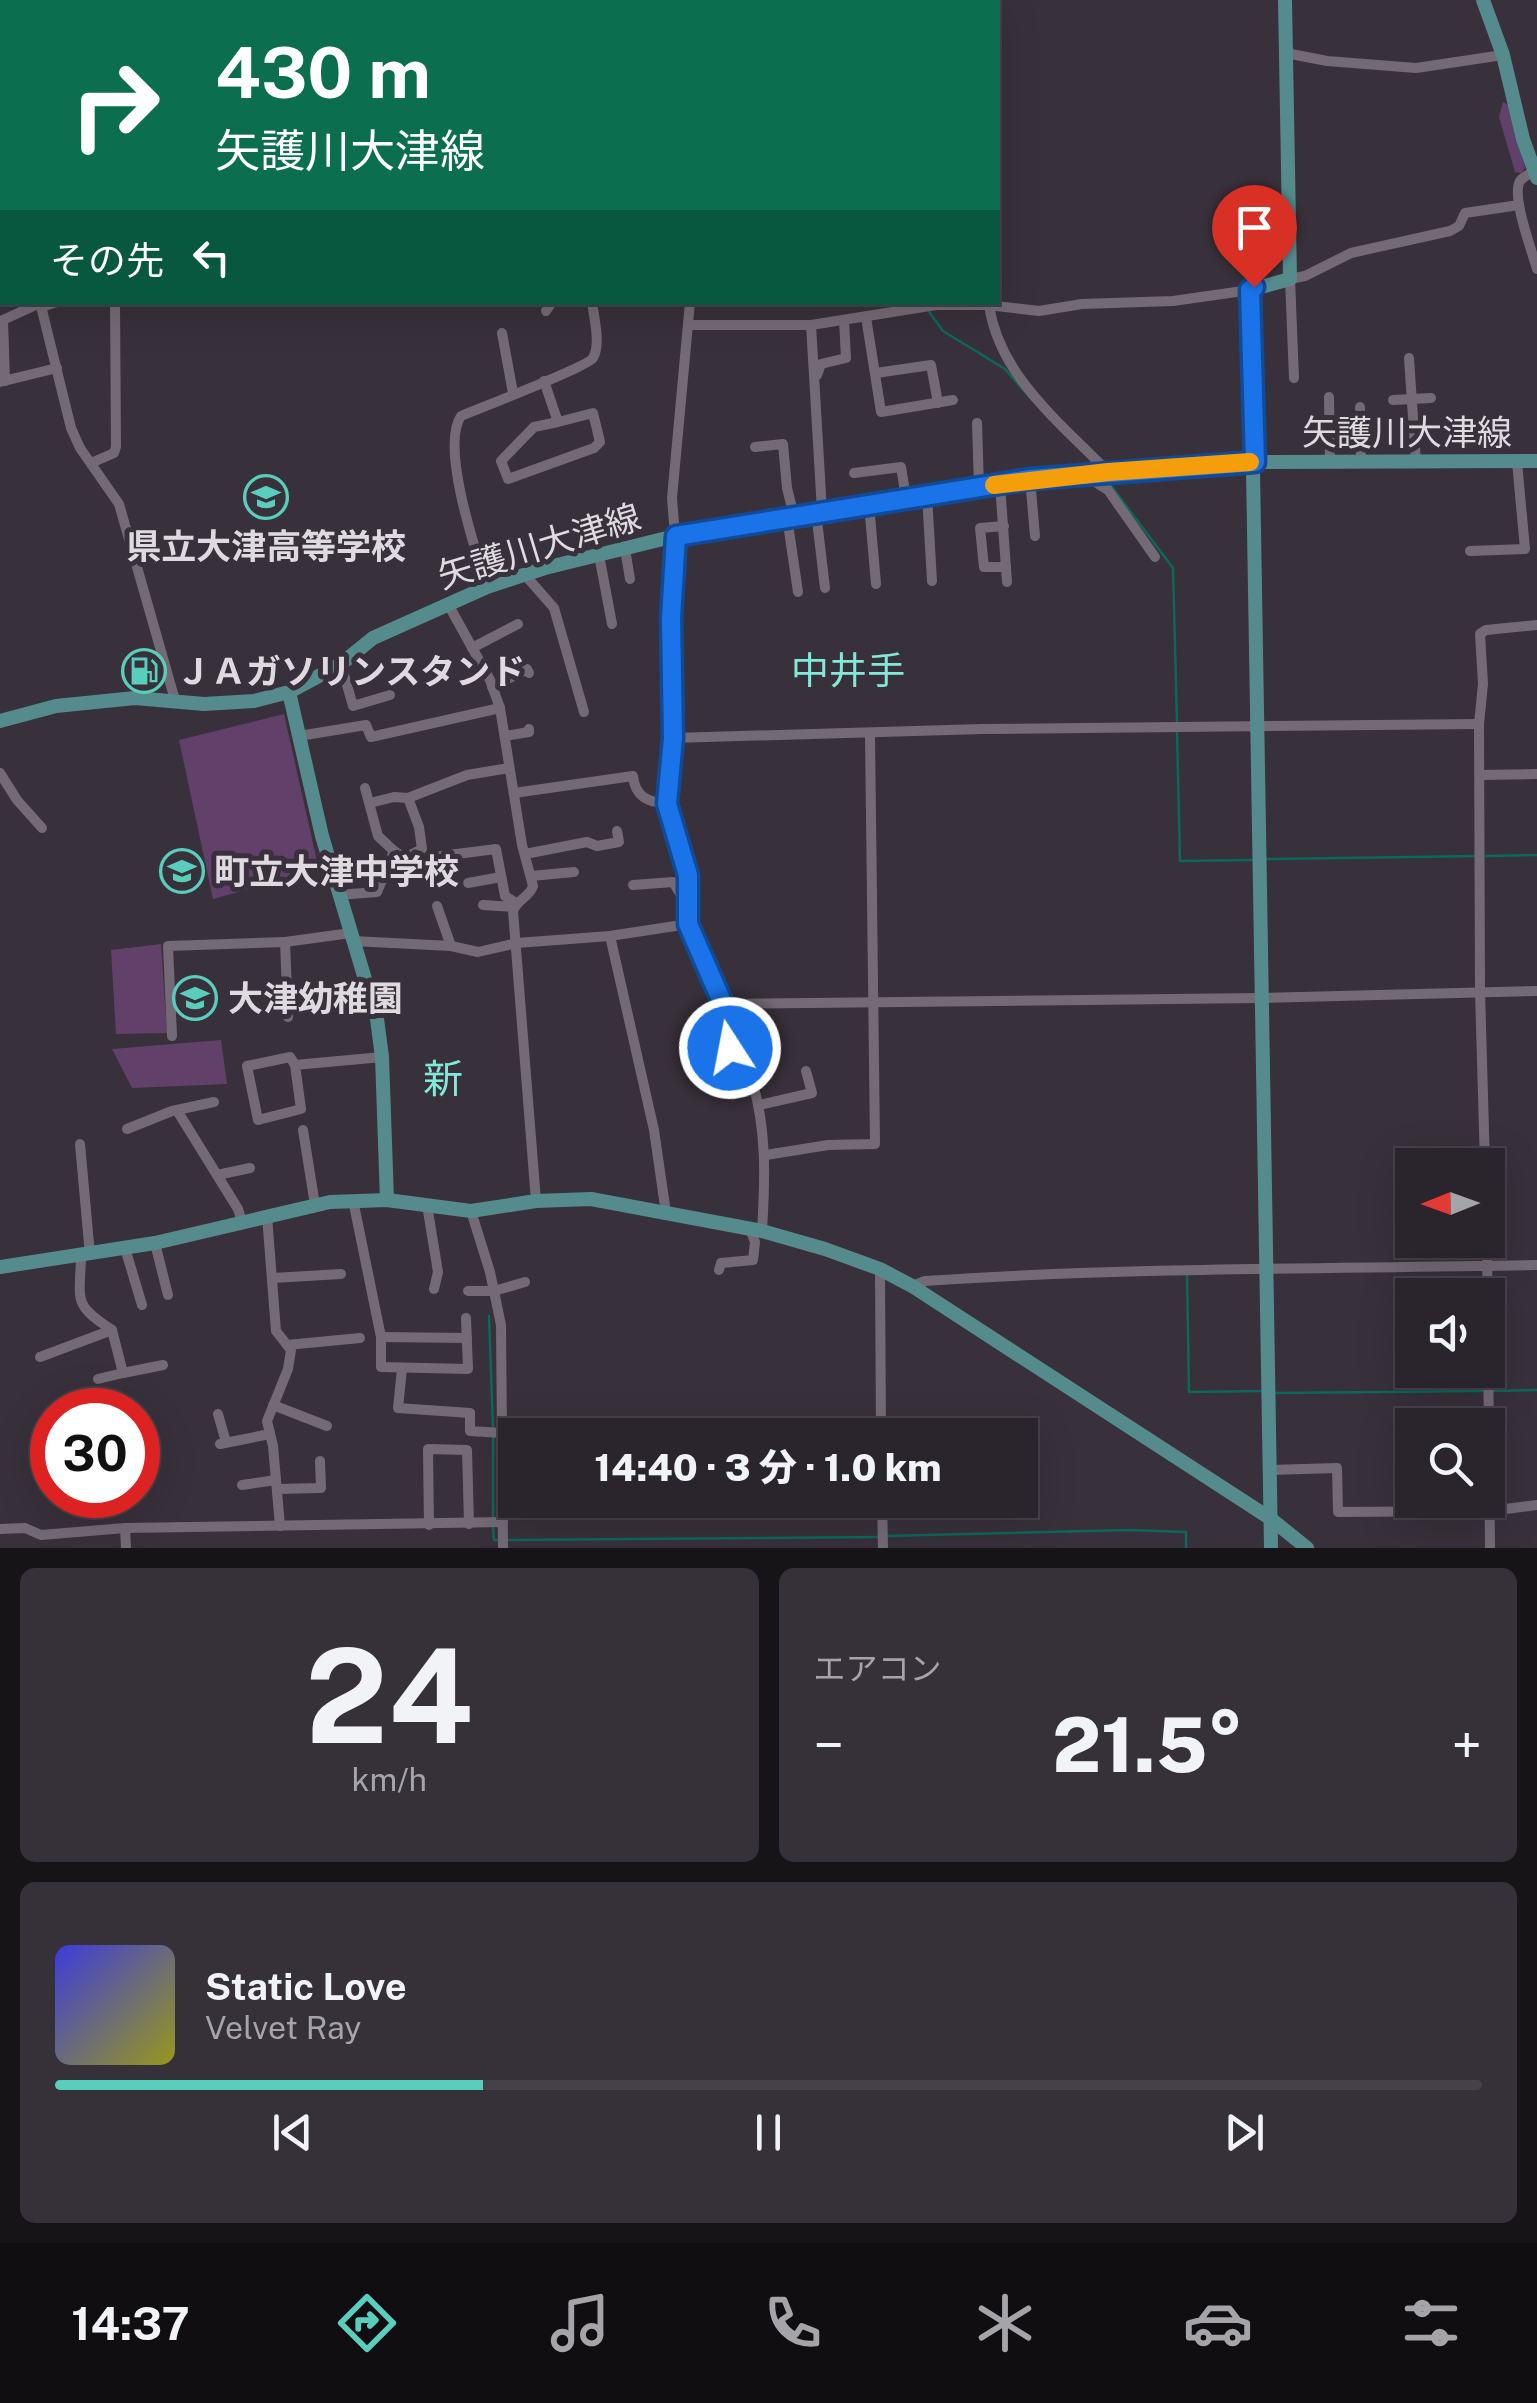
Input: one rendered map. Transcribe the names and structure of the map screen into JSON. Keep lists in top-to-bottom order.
{
  "streets": {
    "street": ["矢護川大津線"]
  },
  "districts": ["中井手", "新"],
  "places": {
    "school or university": ["県立大津高等学校", "町立大津中学校", "大津幼稚園"],
    "fuel station": ["ＪＡガソリンスタンド"]
  },
  "north": "left",
  "page": {
    "turn": ["430 m", "矢護川大津線"],
    "then": "その先",
    "limit": "30",
    "trip": "14:40 · 3 分 · 1.0 km",
    "tile": [
      ["24", "km/h"],
      "エアコン"
    ],
    "heat": ["−", "21.5°", "+"],
    "song": ["Static Love", "Velvet Ray"],
    "tabs": "14:37"
  }
}
